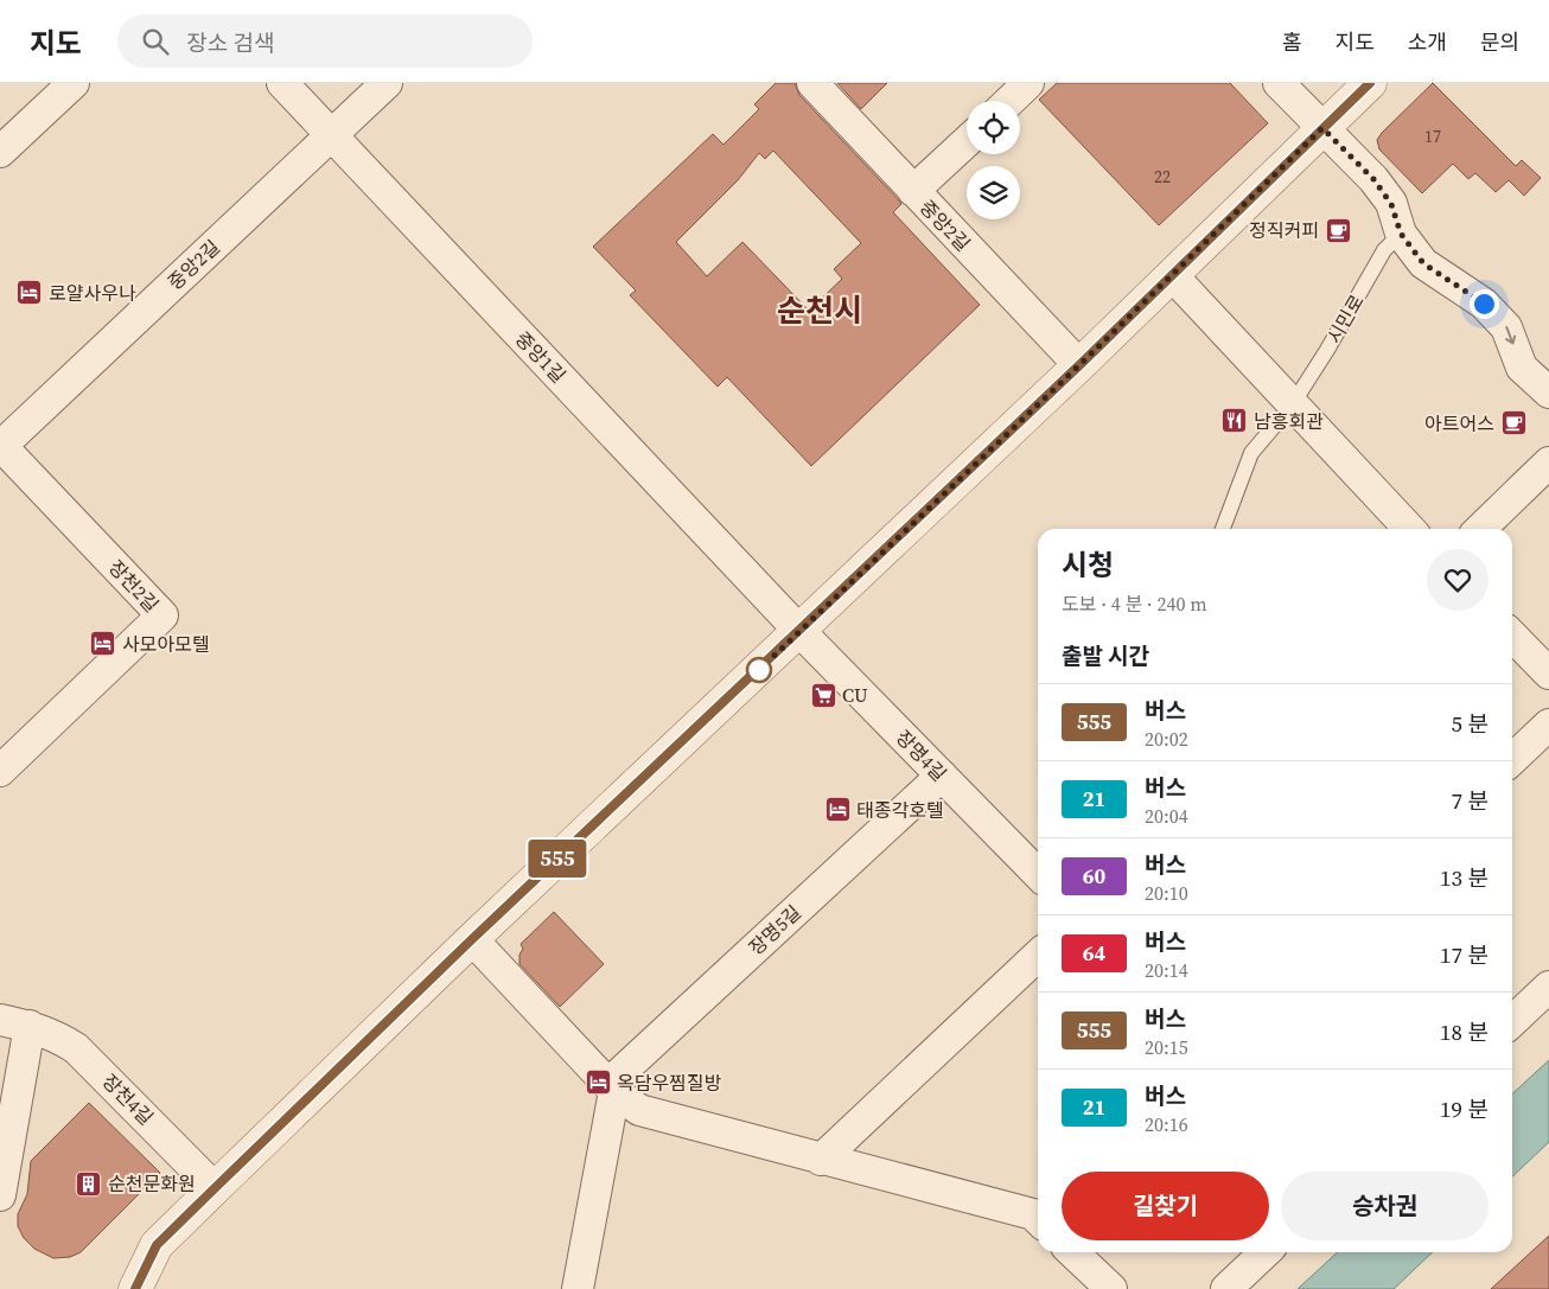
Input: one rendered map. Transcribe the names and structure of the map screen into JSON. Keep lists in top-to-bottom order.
{
  "streets": {
    "street": [
      "중앙2길",
      "중앙1길",
      "장천2길",
      "장명4길",
      "장명5길",
      "장천4길"
    ],
    "lane": ["시민로"]
  },
  "crossings": [
    ["중앙2길", "중앙1길"],
    ["중앙2길", "장천2길"],
    ["중앙1길", "장명4길"],
    ["장명4길", "장명5길"]
  ],
  "districts": ["순천시"],
  "places": {
    "cafe": ["정직커피", "아트어스"],
    "hotel": [
      "로얄사우나",
      "사모아모텔",
      "태종각호텔",
      "옥담우찜질방"
    ],
    "restaurant": ["남흥회관"],
    "supermarket": ["CU"],
    "building": ["순천문화원"]
  },
  "lines": ["bus line 555"],
  "house_numbers": ["17", "22"],
  "page": {
    "header": "지도",
    "search": "장소 검색",
    "nav": [
      "홈",
      "지도",
      "소개",
      "문의"
    ],
    "on_map": "555",
    "heading": [
      ["시청", "도보 · 4 분 · 240 m"],
      "출발 시간"
    ],
    "list": [
      {
        "mark": "555",
        "name": "버스",
        "note": "20:02",
        "value": "5 분"
      },
      {
        "mark": "21",
        "name": "버스",
        "note": "20:04",
        "value": "7 분"
      },
      {
        "mark": "60",
        "name": "버스",
        "note": "20:10",
        "value": "13 분"
      },
      {
        "mark": "64",
        "name": "버스",
        "note": "20:14",
        "value": "17 분"
      },
      {
        "mark": "555",
        "name": "버스",
        "note": "20:15",
        "value": "18 분"
      },
      {
        "mark": "21",
        "name": "버스",
        "note": "20:16",
        "value": "19 분"
      }
    ],
    "buttons": ["길찾기", "승차권"]
  }
}
